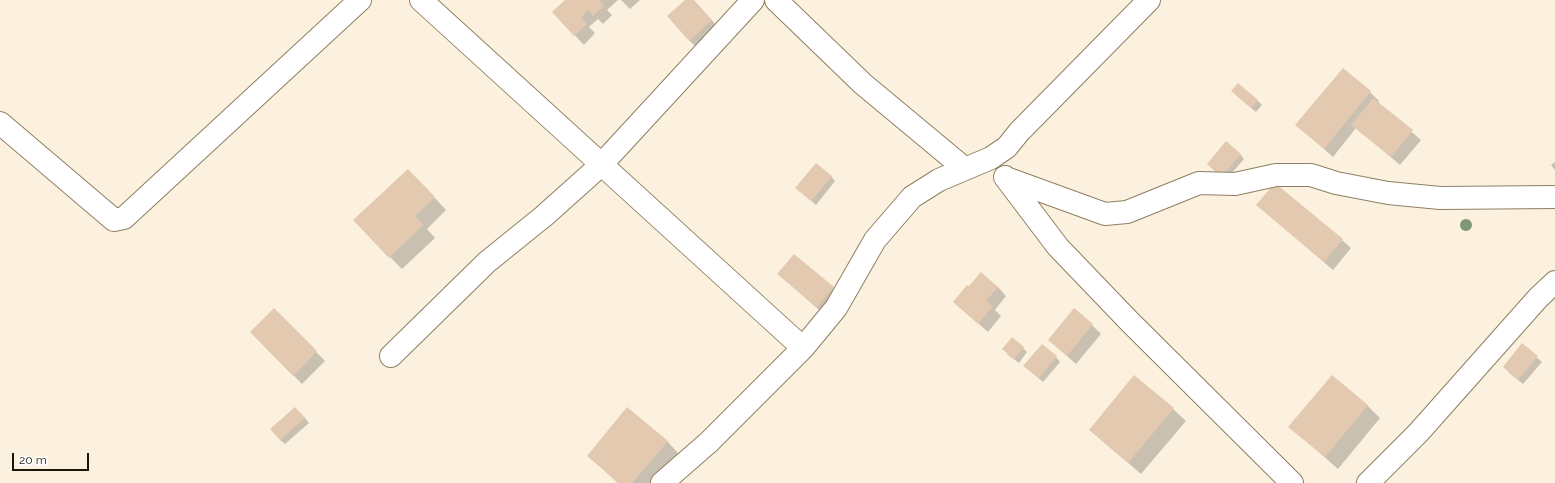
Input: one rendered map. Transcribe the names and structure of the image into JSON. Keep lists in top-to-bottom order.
{
  "scale_bar": "20 m"
}
